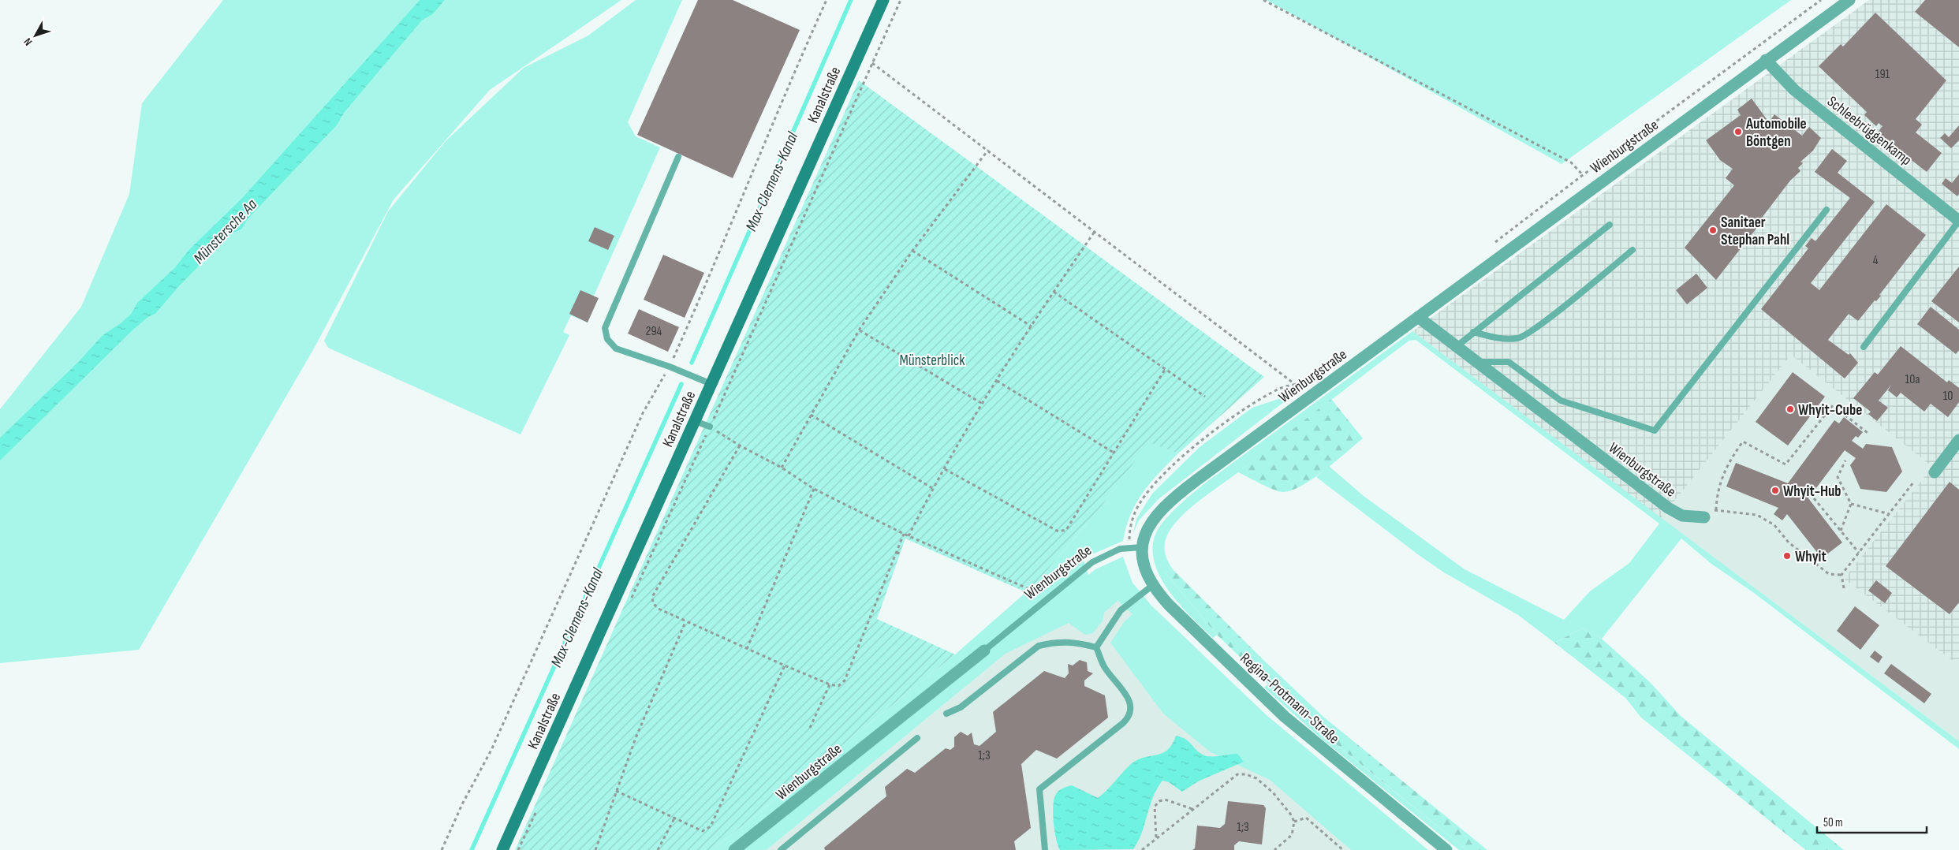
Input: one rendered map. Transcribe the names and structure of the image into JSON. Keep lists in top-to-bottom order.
{
  "streets": {
    "main road": ["Kanalstraße"],
    "street": ["Schleebrüggenkamp", "Wienburgstraße", "Regina-Protmann-Straße"]
  },
  "crossings": [
    ["Schleebrüggenkamp", "Wienburgstraße"],
    ["Wienburgstraße", "Regina-Protmann-Straße"]
  ],
  "water": ["Max-Clemens-Kanal", "Münstersche Aa"],
  "parks": ["Münsterblick"],
  "places": [
    "Automobile Böntgen",
    "Sanitaer Stephan Pahl",
    "Whyit-Cube",
    "Whyit-Hub",
    "Whyit"
  ],
  "house_numbers": [
    "191",
    "4",
    "294",
    "10a",
    "10",
    "1;3",
    "1;3"
  ],
  "scale_bar": "50 m",
  "north": "bottom left"
}
